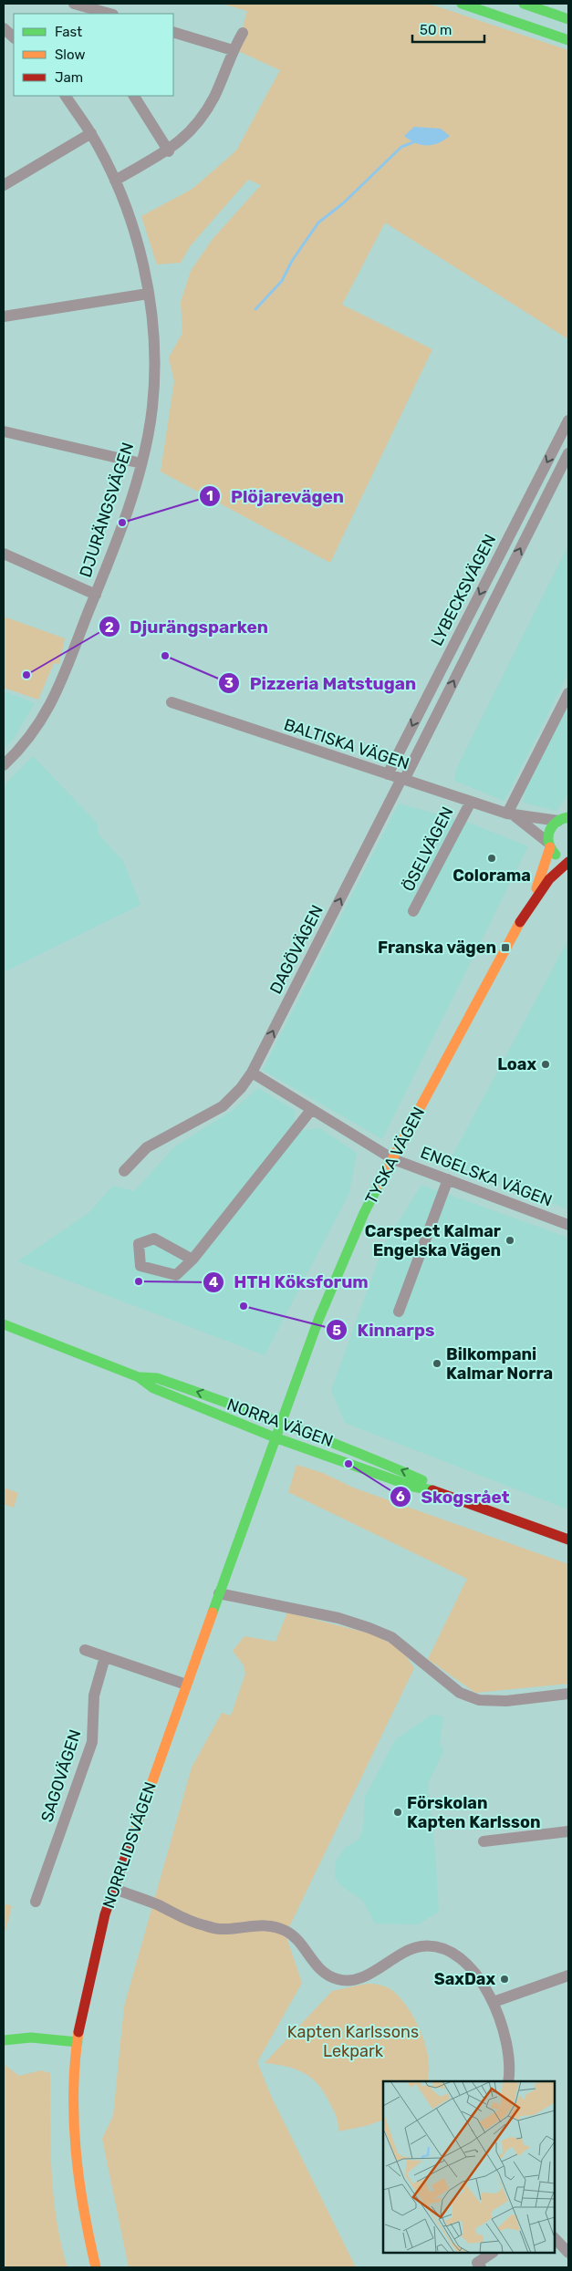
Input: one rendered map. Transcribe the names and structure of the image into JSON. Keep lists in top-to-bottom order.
{
  "streets": {
    "main road": ["TYSKA VÄGEN", "NORRA VÄGEN", "NORRLIDSVÄGEN"],
    "street": [
      "DJURÄNGSVÄGEN",
      "LYBECKSVÄGEN",
      "BALTISKA VÄGEN",
      "ÖSELVÄGEN",
      "DAGÖVÄGEN",
      "ENGELSKA VÄGEN",
      "SAGOVÄGEN"
    ]
  },
  "crossings": [
    ["LYBECKSVÄGEN", "BALTISKA VÄGEN"],
    ["LYBECKSVÄGEN", "DAGÖVÄGEN"],
    ["BALTISKA VÄGEN", "ÖSELVÄGEN"],
    ["BALTISKA VÄGEN", "DAGÖVÄGEN"],
    ["BALTISKA VÄGEN", "TYSKA VÄGEN"],
    ["TYSKA VÄGEN", "ENGELSKA VÄGEN"],
    ["TYSKA VÄGEN", "NORRA VÄGEN"],
    ["TYSKA VÄGEN", "NORRLIDSVÄGEN"],
    ["NORRA VÄGEN", "NORRLIDSVÄGEN"]
  ],
  "one_way": ["DAGÖVÄGEN"],
  "parks": ["Kapten Karlssons Lekpark"],
  "places": {
    "other": [
      "Plöjarevägen",
      "Pizzeria Matstugan",
      "Djurängsparken",
      "Colorama",
      "Loax",
      "Carspect Kalmar Engelska Vägen",
      "HTH Köksforum",
      "Kinnarps",
      "Bilkompani Kalmar Norra",
      "Skogsrået",
      "Förskolan Kapten Karlsson",
      "SaxDax"
    ],
    "transit": ["Franska vägen"]
  },
  "legend": ["Fast", "Slow", "Jam"],
  "scale_bar": "50 m"
}
